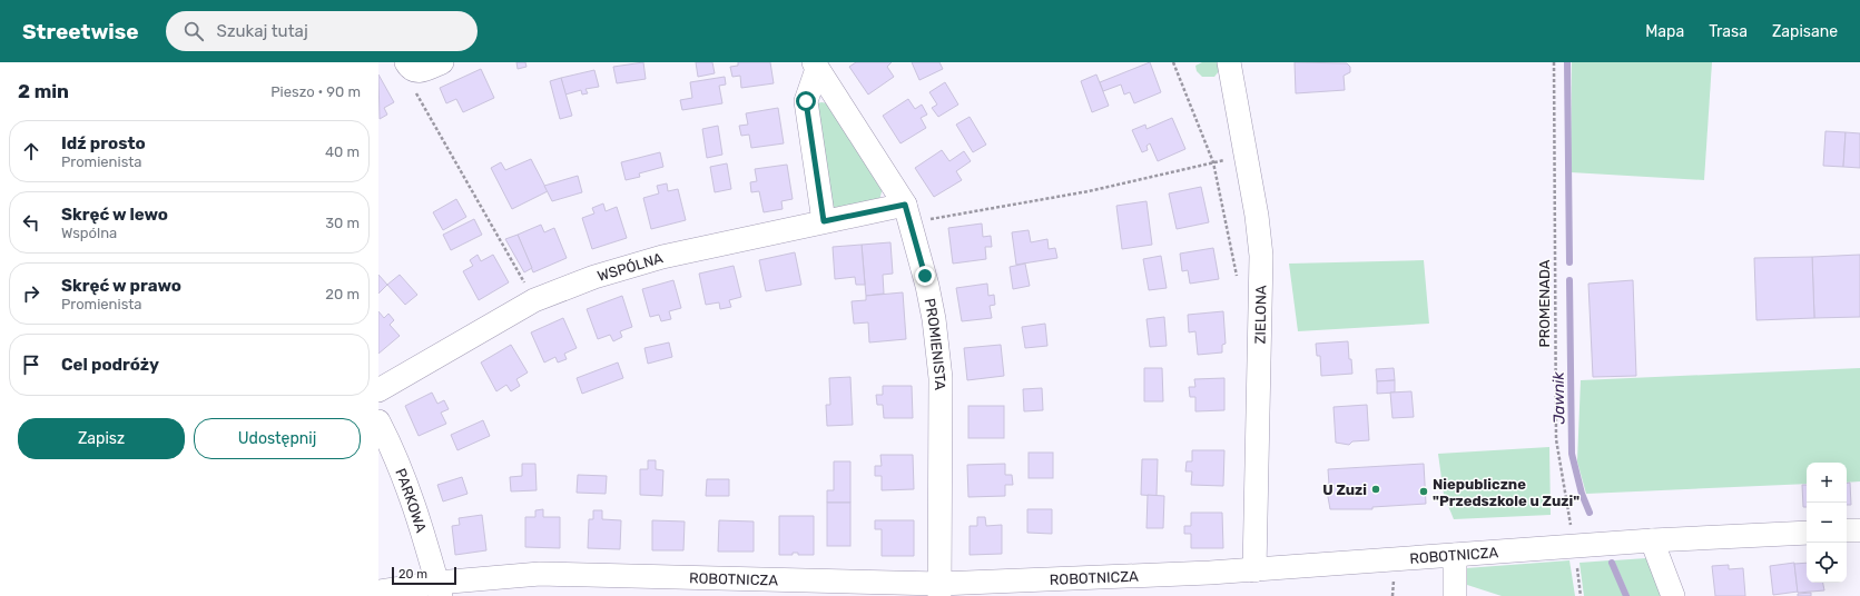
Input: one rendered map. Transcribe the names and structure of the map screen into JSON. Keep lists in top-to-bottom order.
{
  "streets": {
    "street": [
      "WSPÓLNA",
      "ZIELONA",
      "PROMIENISTA",
      "PARKOWA",
      "ROBOTNICZA"
    ],
    "path": ["PROMENADA"]
  },
  "crossings": [
    ["WSPÓLNA", "PROMIENISTA"],
    ["PROMENADA", "ROBOTNICZA"],
    ["ZIELONA", "ROBOTNICZA"],
    ["PROMIENISTA", "ROBOTNICZA"],
    ["PARKOWA", "ROBOTNICZA"]
  ],
  "water": ["Jawnik"],
  "places": ["U Zuzi", "Niepubliczne \"Przedszkole u Zuzi\""],
  "scale_bar": "20 m",
  "page": {
    "header": "Streetwise",
    "search": "Szukaj tutaj",
    "nav": ["Mapa", "Trasa", "Zapisane"],
    "heading": ["2 min", "Pieszo · 90 m"],
    "list": [
      ["Idź prosto", "Promienista", "40 m"],
      ["Skręć w lewo", "Wspólna", "30 m"],
      ["Skręć w prawo", "Promienista", "20 m"],
      "Cel podróży"
    ],
    "buttons": ["Zapisz", "Udostępnij"],
    "map_buttons": ["+", "−"],
    "scale": "20 m"
  }
}
